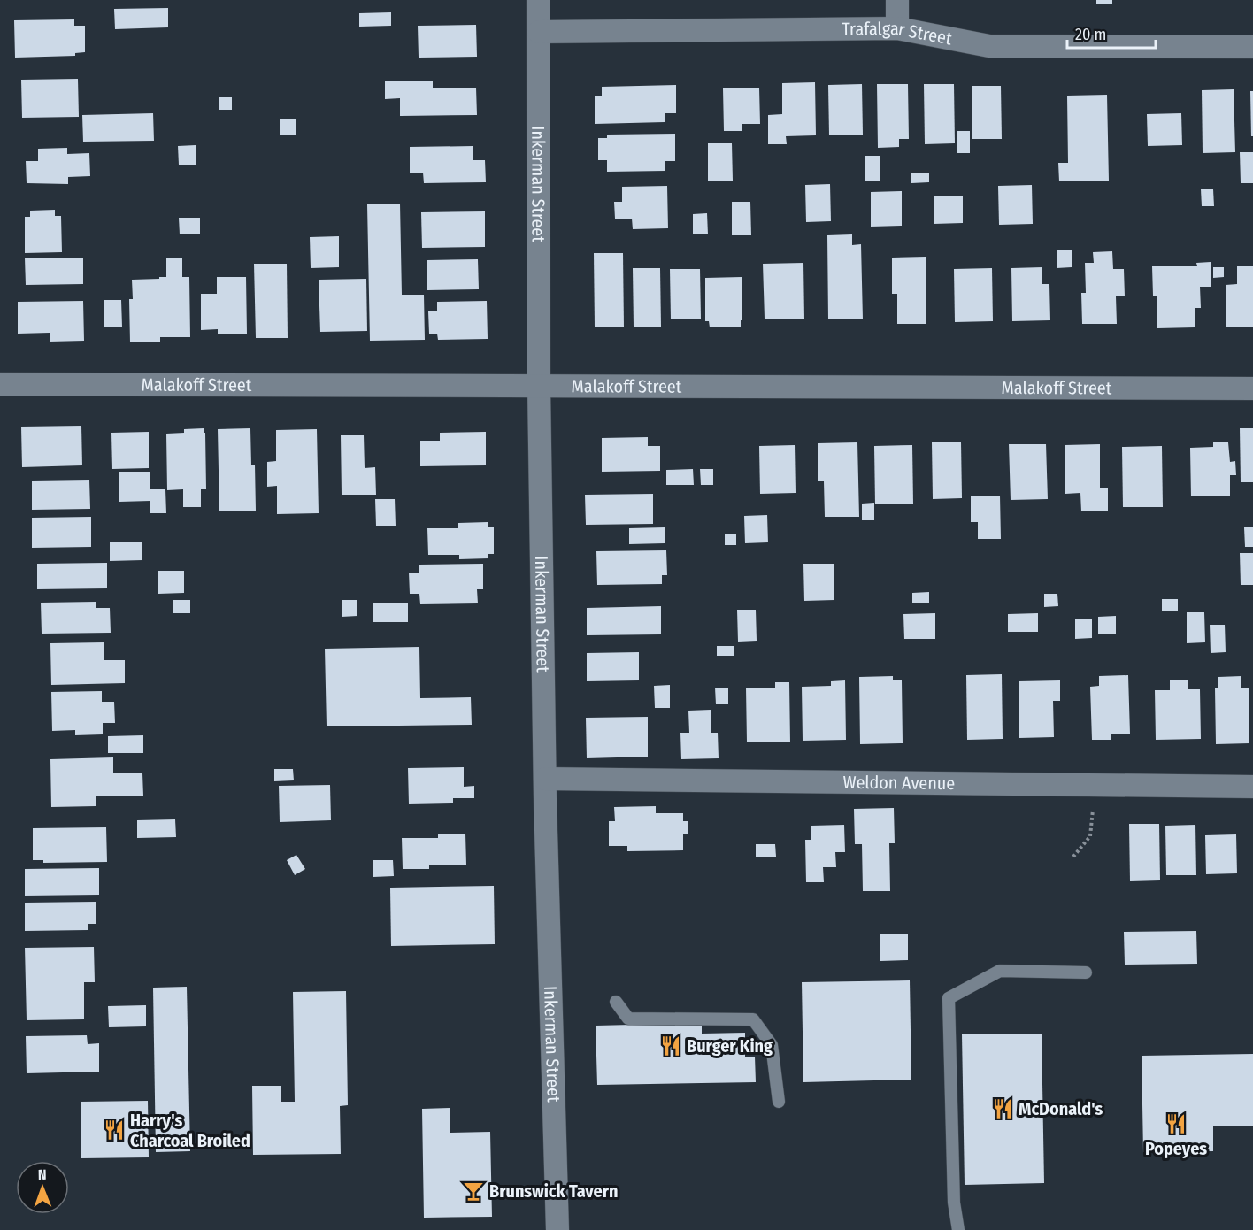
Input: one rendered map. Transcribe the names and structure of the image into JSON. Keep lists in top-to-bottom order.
{
  "streets": {
    "street": [
      "Trafalgar Street",
      "Inkerman Street",
      "Malakoff Street",
      "Weldon Avenue"
    ]
  },
  "crossings": [
    ["Trafalgar Street", "Inkerman Street"],
    ["Inkerman Street", "Malakoff Street"],
    ["Inkerman Street", "Weldon Avenue"]
  ],
  "places": {
    "restaurant": [
      "Burger King",
      "McDonald's",
      "Popeyes",
      "Harry's Charcoal Broiled"
    ],
    "bar": ["Brunswick Tavern"]
  },
  "scale_bar": "20 m",
  "north": "top"
}
